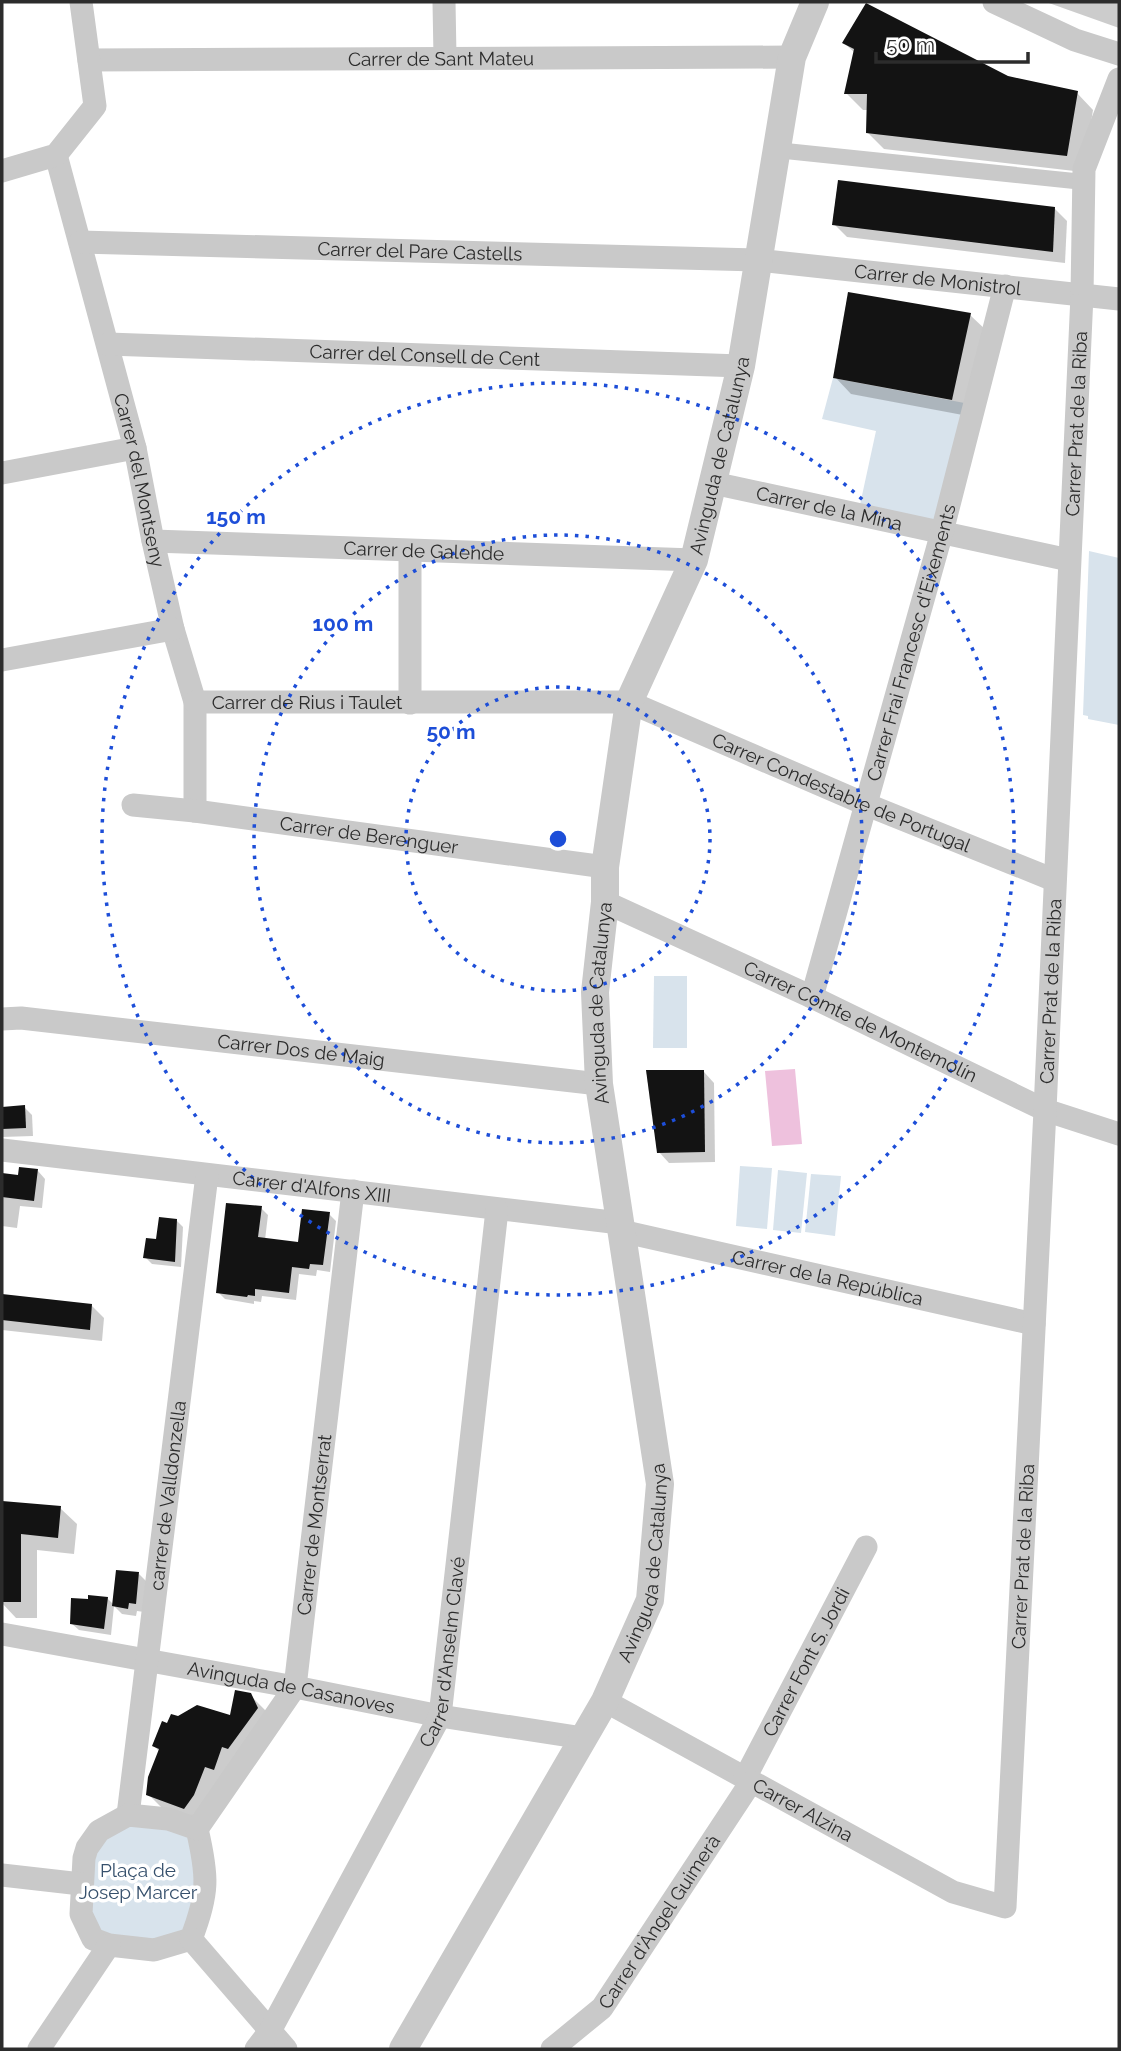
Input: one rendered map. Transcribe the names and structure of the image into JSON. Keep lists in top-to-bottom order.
{
  "streets": {
    "street": [
      "Carrer de Sant Mateu",
      "Carrer del Pare Castells",
      "Carrer de Monistrol",
      "Carrer del Consell de Cent",
      "Carrer Prat de la Riba",
      "Avinguda de Catalunya",
      "Carrer del Montseny",
      "Carrer de la Mina",
      "Carrer de Galende",
      "Carrer Frai Francesc d'Eixements",
      "Carrer de Rius i Taulet",
      "Carrer Condestable de Portugal",
      "Carrer de Berenguer",
      "Carrer Comte de Montemolín",
      "Carrer Dos de Maig",
      "Carrer d'Alfons XIII",
      "Carrer de la República",
      "carrer de Valldonzella",
      "Carrer de Montserrat",
      "Carrer d'Anselm Clavé",
      "Carrer Font S. Jordi",
      "Avinguda de Casanoves",
      "Carrer Alzina",
      "Carrer d'Àngel Guimerà"
    ]
  },
  "crossings": [
    ["Carrer de Sant Mateu", "Avinguda de Catalunya"],
    ["Carrer del Pare Castells", "Carrer de Monistrol"],
    ["Carrer del Pare Castells", "Avinguda de Catalunya"],
    ["Carrer del Pare Castells", "Carrer del Montseny"],
    ["Carrer de Monistrol", "Carrer Prat de la Riba"],
    ["Carrer de Monistrol", "Avinguda de Catalunya"],
    ["Carrer de Monistrol", "Carrer Frai Francesc d'Eixements"],
    ["Carrer del Consell de Cent", "Avinguda de Catalunya"],
    ["Carrer del Consell de Cent", "Carrer del Montseny"],
    ["Carrer Prat de la Riba", "Carrer de la Mina"],
    ["Carrer Prat de la Riba", "Carrer Condestable de Portugal"],
    ["Carrer Prat de la Riba", "Carrer Comte de Montemolín"],
    ["Carrer Prat de la Riba", "Carrer de la República"],
    ["Carrer Prat de la Riba", "Carrer Alzina"],
    ["Avinguda de Catalunya", "Carrer de la Mina"],
    ["Avinguda de Catalunya", "Carrer de Galende"],
    ["Avinguda de Catalunya", "Carrer de Rius i Taulet"],
    ["Avinguda de Catalunya", "Carrer Condestable de Portugal"],
    ["Avinguda de Catalunya", "Carrer de Berenguer"],
    ["Avinguda de Catalunya", "Carrer Comte de Montemolín"],
    ["Avinguda de Catalunya", "Carrer Dos de Maig"],
    ["Avinguda de Catalunya", "Carrer d'Alfons XIII"],
    ["Avinguda de Catalunya", "Carrer de la República"],
    ["Avinguda de Catalunya", "Avinguda de Casanoves"],
    ["Avinguda de Catalunya", "Carrer Alzina"],
    ["Carrer del Montseny", "Carrer de Galende"],
    ["Carrer del Montseny", "Carrer de Rius i Taulet"],
    ["Carrer del Montseny", "Carrer de Berenguer"],
    ["Carrer de la Mina", "Carrer Frai Francesc d'Eixements"],
    ["Carrer Frai Francesc d'Eixements", "Carrer Condestable de Portugal"],
    ["Carrer Frai Francesc d'Eixements", "Carrer Comte de Montemolín"],
    ["Carrer de Rius i Taulet", "Carrer Condestable de Portugal"],
    ["Carrer d'Alfons XIII", "Carrer de la República"],
    ["Carrer d'Alfons XIII", "carrer de Valldonzella"],
    ["Carrer d'Alfons XIII", "Carrer de Montserrat"],
    ["Carrer d'Alfons XIII", "Carrer d'Anselm Clavé"],
    ["carrer de Valldonzella", "Carrer de Montserrat"],
    ["carrer de Valldonzella", "Avinguda de Casanoves"],
    ["Carrer de Montserrat", "Avinguda de Casanoves"],
    ["Carrer d'Anselm Clavé", "Avinguda de Casanoves"],
    ["Carrer Font S. Jordi", "Carrer Alzina"],
    ["Carrer Font S. Jordi", "Carrer d'Àngel Guimerà"],
    ["Carrer Alzina", "Carrer d'Àngel Guimerà"]
  ],
  "parks": ["Plaça de Josep Marcer"],
  "scale_bar": "50 m",
  "rings": ["150 m", "100 m", "50 m"]
}
